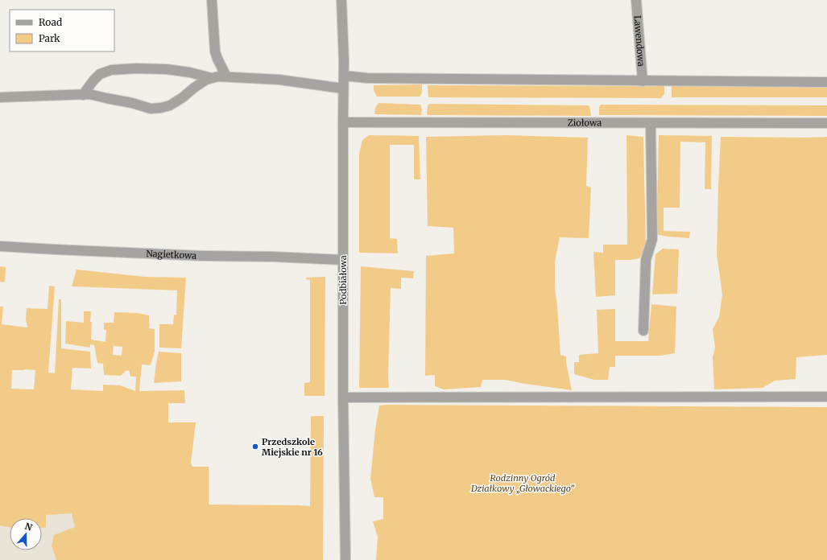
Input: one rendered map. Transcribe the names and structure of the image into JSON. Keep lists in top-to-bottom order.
{
  "streets": {
    "street": [
      "Lawendowa",
      "Ziołowa",
      "Nagietkowa",
      "Podbiałowa"
    ]
  },
  "crossings": [
    ["Ziołowa", "Podbiałowa"],
    ["Nagietkowa", "Podbiałowa"]
  ],
  "parks": ["Rodzinny Ogród Działkowy „Głowackiego”"],
  "places": ["Przedszkole Miejskie nr 16"],
  "legend": ["Road", "Park"],
  "north": "top"
}
